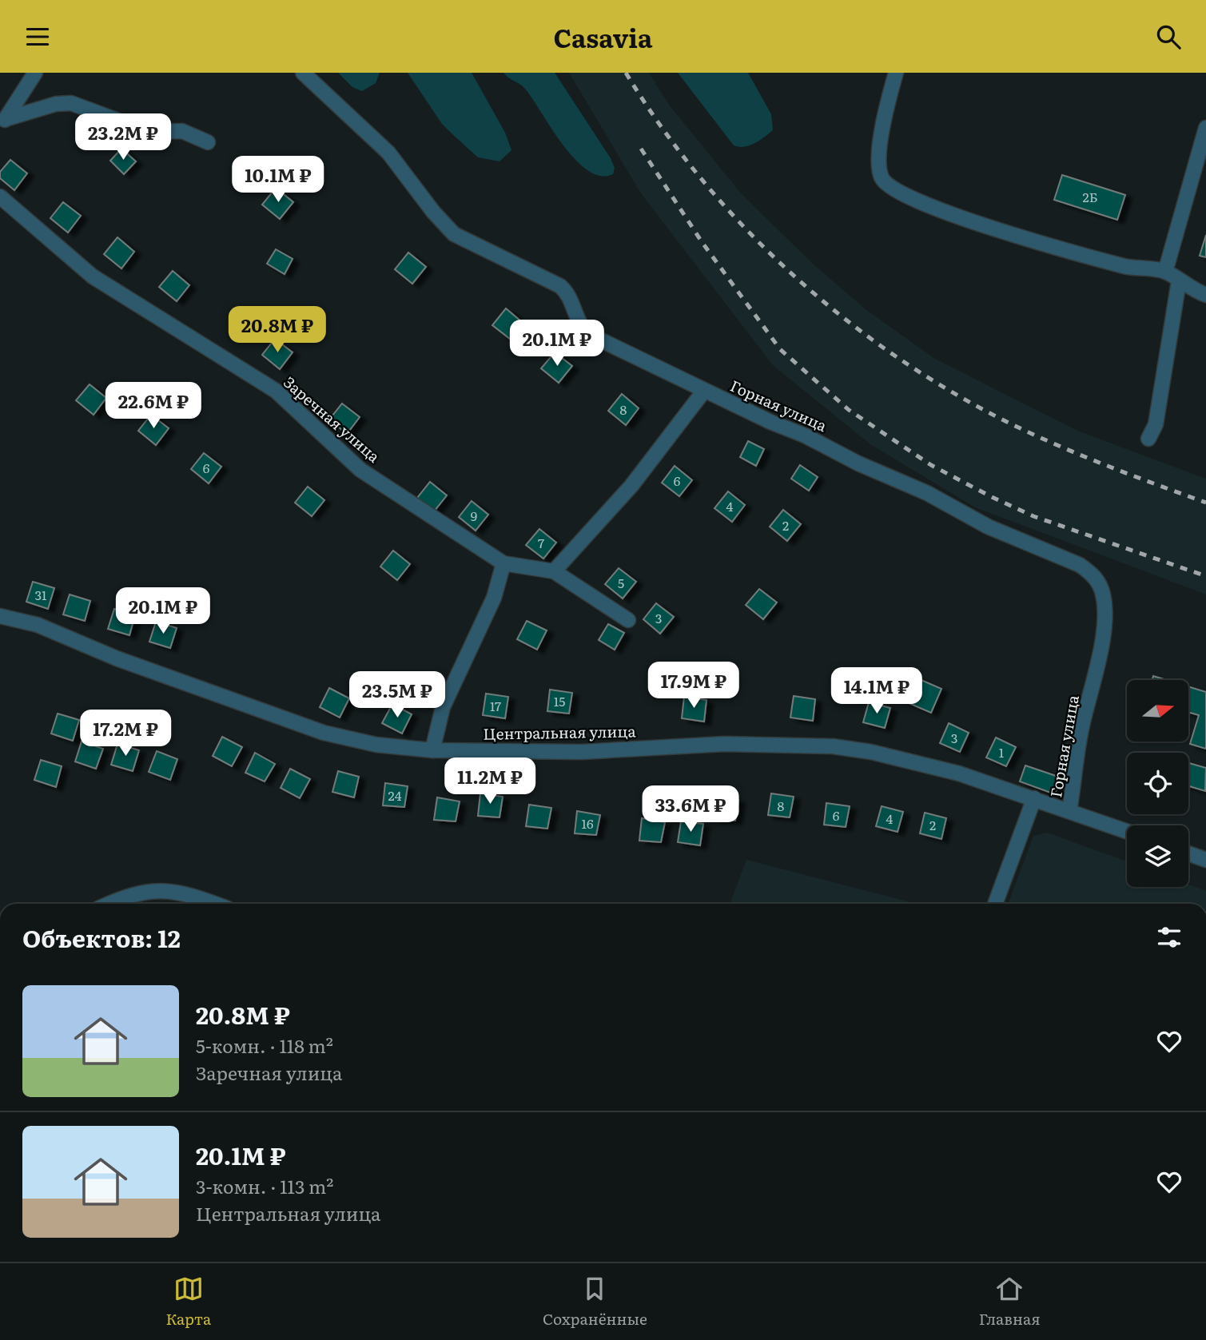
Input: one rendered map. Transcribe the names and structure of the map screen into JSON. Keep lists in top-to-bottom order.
{
  "streets": {
    "street": ["Горная улица", "Заречная улица", "Центральная улица"]
  },
  "crossings": [
    ["Горная улица", "Центральная улица"]
  ],
  "house_numbers": [
    "2Б",
    "8",
    "6",
    "6",
    "4",
    "9",
    "2",
    "7",
    "5",
    "31",
    "3",
    "15",
    "17",
    "3",
    "1",
    "24",
    "8",
    "6",
    "4",
    "16",
    "2"
  ],
  "north": "right",
  "page": {
    "header": "Casavia",
    "price": [
      "23.2M ₽",
      "10.1M ₽",
      "20.8M ₽",
      "20.1M ₽",
      "22.6M ₽",
      "20.1M ₽",
      "17.9M ₽",
      "14.1M ₽",
      "23.5M ₽",
      "17.2M ₽",
      "11.2M ₽",
      "33.6M ₽"
    ],
    "heading": "Объектов: 12",
    "list": [
      {
        "name": "20.8M ₽",
        "note": "5-комн. · 118 m² · Заречная улица"
      },
      {
        "name": "20.1M ₽",
        "note": "3-комн. · 113 m² · Центральная улица"
      }
    ],
    "tabs": ["Карта", "Сохранённые", "Главная"]
  }
}
